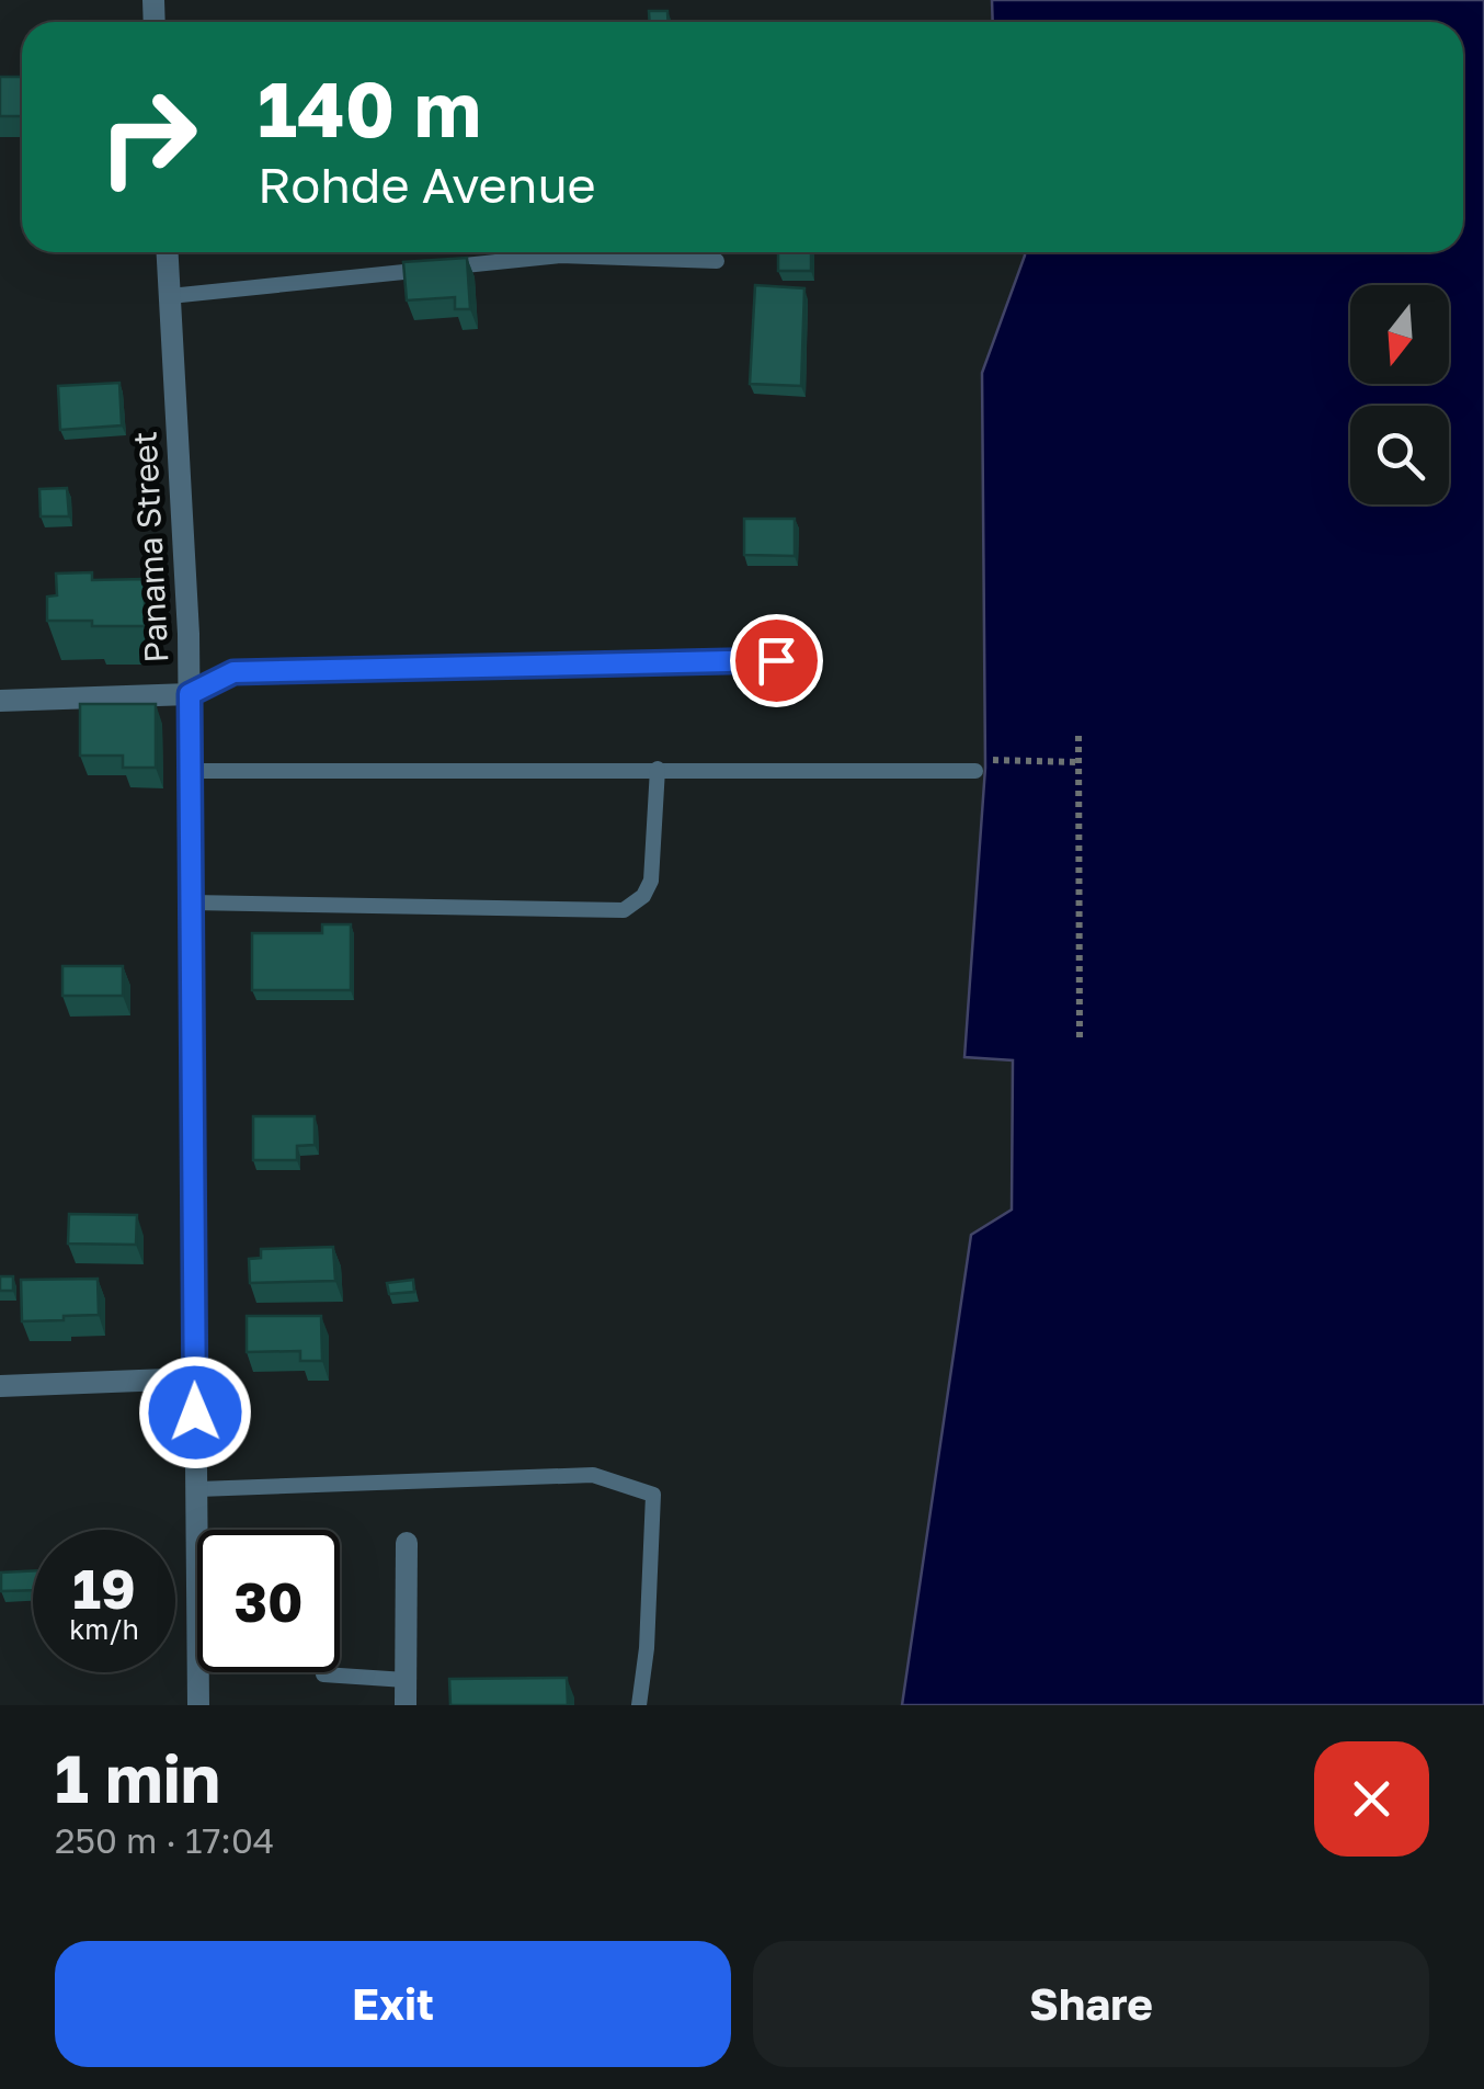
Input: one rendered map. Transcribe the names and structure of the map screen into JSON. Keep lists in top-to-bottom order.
{
  "streets": {
    "street": ["Panama Street"]
  },
  "north": "bottom",
  "page": {
    "turn": ["140 m", "Rohde Avenue"],
    "speed": "19 km/h",
    "limit": "30",
    "heading": ["1 min", "250 m · 17:04"],
    "buttons": ["Exit", "Share"]
  }
}
